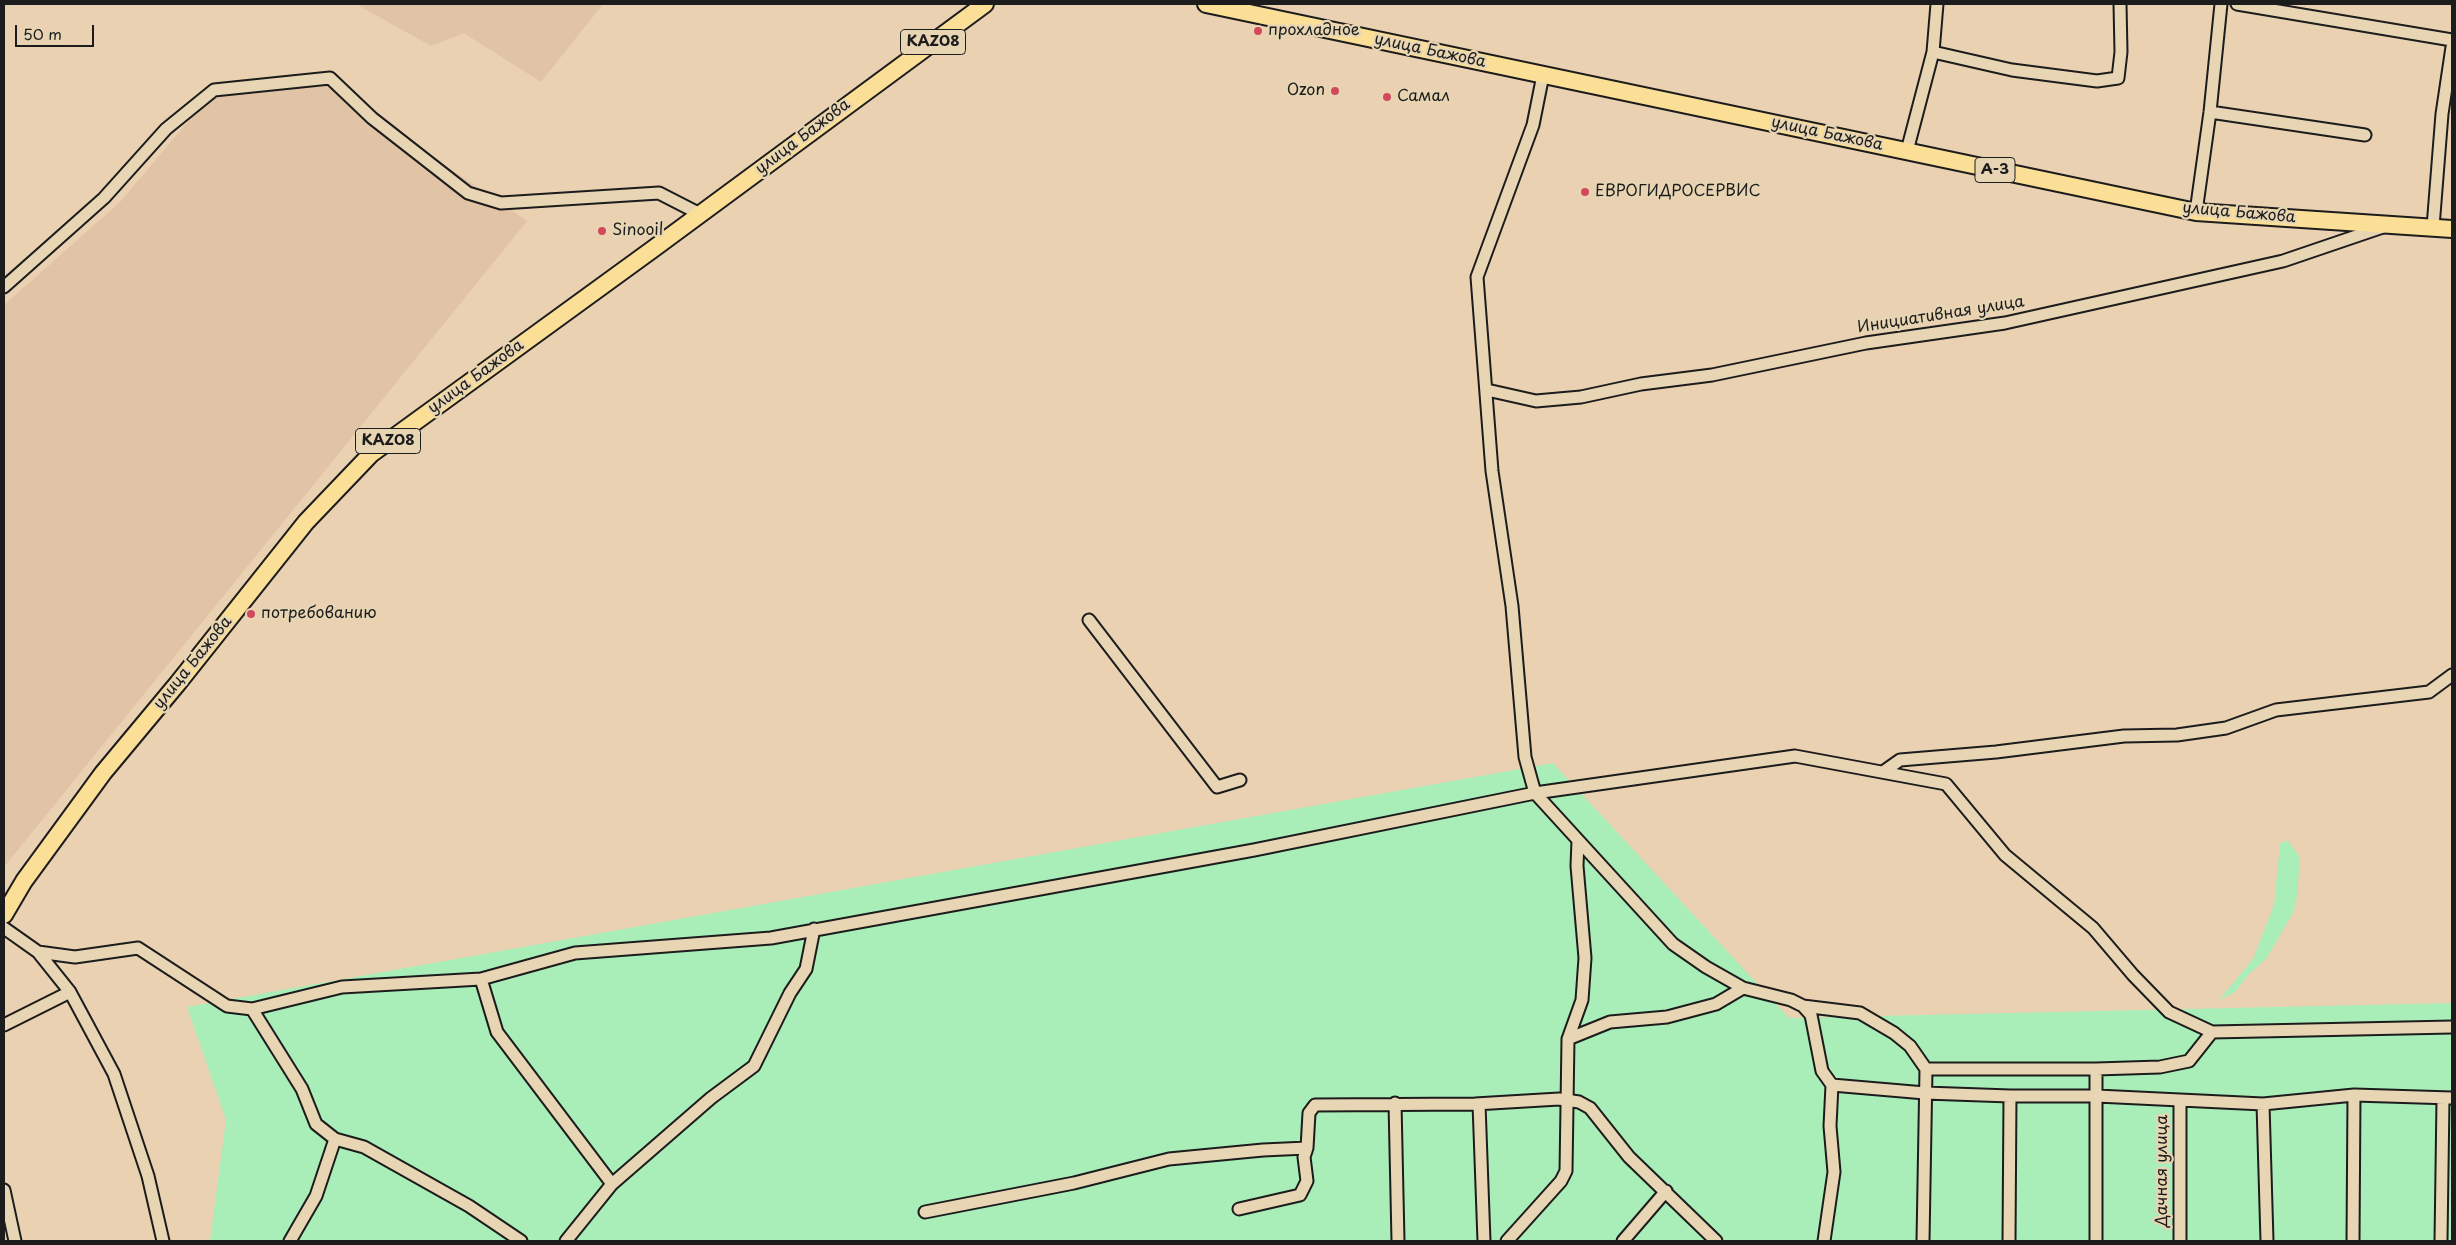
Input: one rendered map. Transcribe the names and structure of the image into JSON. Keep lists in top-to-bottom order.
{
  "streets": {
    "highway": ["KAZ08", "улица Бажова", "A-3"],
    "street": ["Инициативная улица", "Дачная улица"]
  },
  "crossings": [
    ["улица Бажова", "Инициативная улица"]
  ],
  "places": [
    "прохладное",
    "Ozon",
    "Самал",
    "ЕВРОГИДРОСЕРВИС",
    "Sinooil",
    "потребованию"
  ],
  "scale_bar": "50 m"
}
